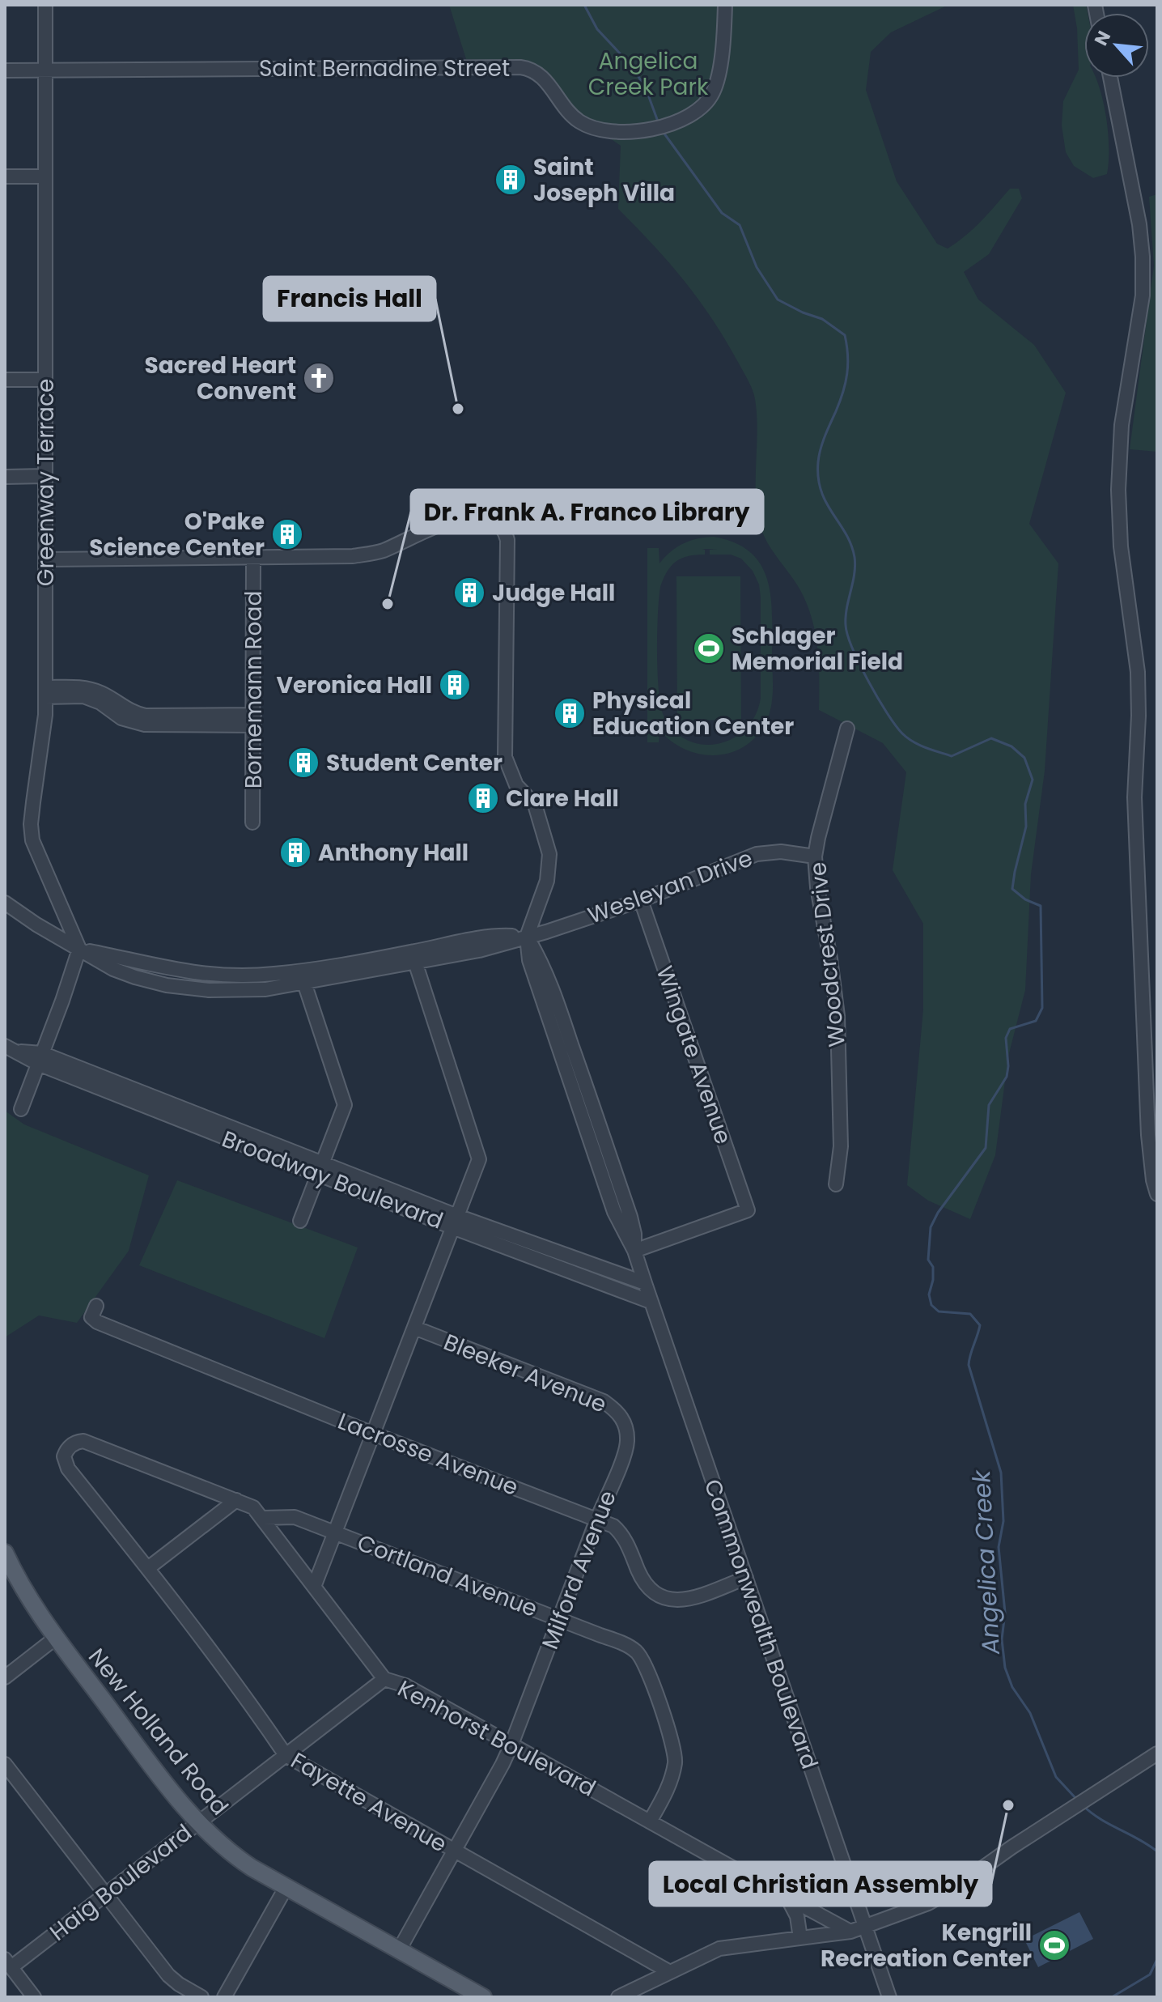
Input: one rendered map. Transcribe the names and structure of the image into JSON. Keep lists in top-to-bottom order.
{
  "streets": {
    "main road": ["New Holland Road"],
    "street": [
      "Saint Bernadine Street",
      "Greenway Terrace",
      "Bornemann Road",
      "Wesleyan Drive",
      "Woodcrest Drive",
      "Wingate Avenue",
      "Broadway Boulevard",
      "Bleeker Avenue",
      "Lacrosse Avenue",
      "Milford Avenue",
      "Cortland Avenue",
      "Commonwealth Boulevard",
      "Kenhorst Boulevard",
      "Fayette Avenue",
      "Haig Boulevard"
    ]
  },
  "crossings": [
    ["Saint Bernadine Street", "Greenway Terrace"],
    ["Wesleyan Drive", "Woodcrest Drive"],
    ["Wesleyan Drive", "Wingate Avenue"],
    ["Wesleyan Drive", "Commonwealth Boulevard"],
    ["Wingate Avenue", "Commonwealth Boulevard"],
    ["Broadway Boulevard", "Commonwealth Boulevard"],
    ["Bleeker Avenue", "Milford Avenue"],
    ["Lacrosse Avenue", "Milford Avenue"],
    ["Lacrosse Avenue", "Commonwealth Boulevard"],
    ["Milford Avenue", "Cortland Avenue"],
    ["Milford Avenue", "New Holland Road"],
    ["Milford Avenue", "Kenhorst Boulevard"],
    ["Milford Avenue", "Fayette Avenue"],
    ["Cortland Avenue", "Kenhorst Boulevard"],
    ["New Holland Road", "Haig Boulevard"],
    ["Kenhorst Boulevard", "Haig Boulevard"],
    ["Fayette Avenue", "Haig Boulevard"]
  ],
  "water": ["Angelica Creek"],
  "parks": ["Angelica Creek Park"],
  "places": {
    "building": [
      "Saint Joseph Villa",
      "O'Pake Science Center",
      "Judge Hall",
      "Veronica Hall",
      "Physical Education Center",
      "Student Center",
      "Clare Hall",
      "Anthony Hall"
    ],
    "church": ["Sacred Heart Convent"],
    "other": ["Francis Hall", "Dr. Frank A. Franco Library", "Local Christian Assembly"],
    "sports": ["Schlager Memorial Field", "Kengrill Recreation Center"]
  },
  "north": "top left"
}
